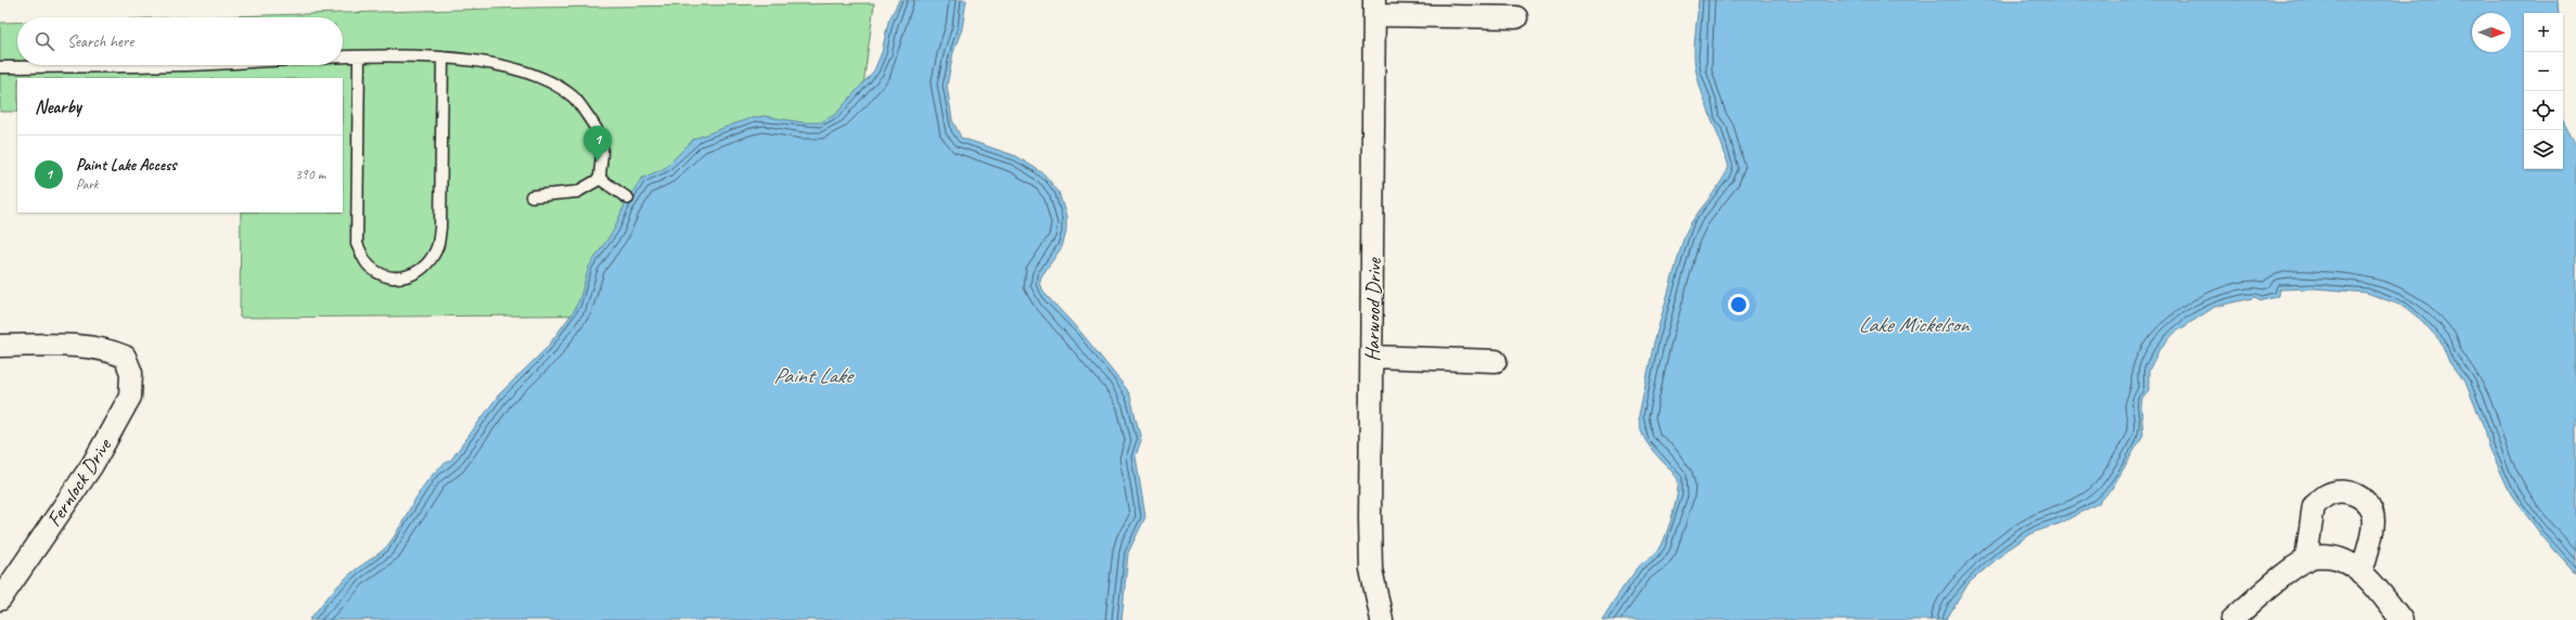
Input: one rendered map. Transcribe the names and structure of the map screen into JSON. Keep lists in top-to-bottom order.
{
  "streets": {
    "street": ["Harwood Drive", "Fernlock Drive"]
  },
  "water": ["Lake Mickelson", "Paint Lake"],
  "north": "right",
  "page": {
    "map_buttons": ["+", "−"],
    "search": "Search here",
    "heading": "Nearby",
    "pins": "1",
    "list": [
      {
        "mark": "1",
        "name": "Paint Lake Access",
        "note": "Park",
        "value": "390 m"
      }
    ]
  }
}
